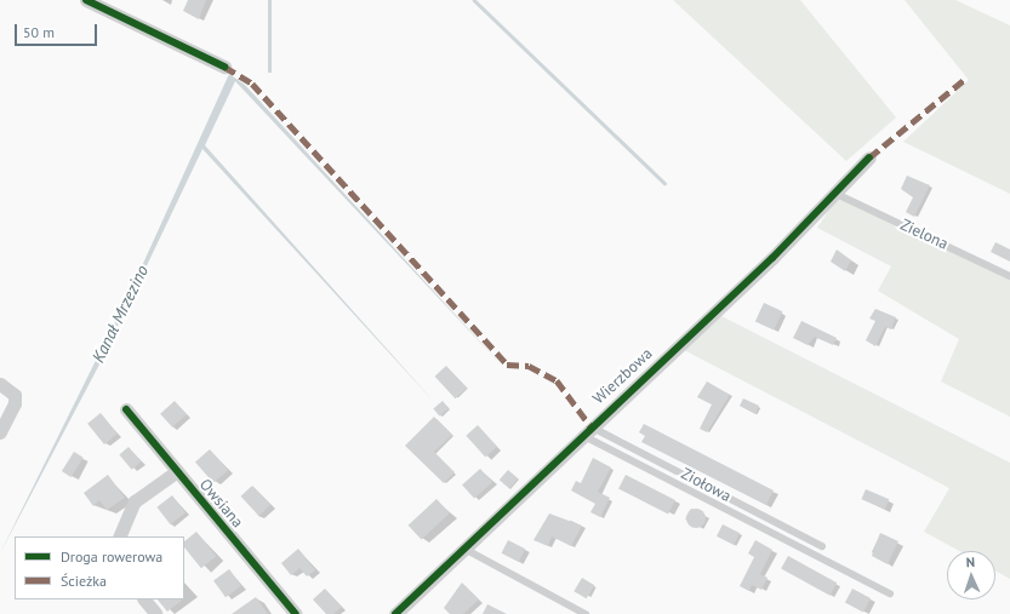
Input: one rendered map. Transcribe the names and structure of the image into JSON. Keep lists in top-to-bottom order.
{
  "streets": {
    "street": ["Wierzbowa", "Owsiana"],
    "lane": ["Zielona", "Ziołowa"]
  },
  "crossings": [
    ["Zielona", "Wierzbowa"],
    ["Wierzbowa", "Ziołowa"]
  ],
  "water": ["Kanał Mrzezino"],
  "legend": ["Droga rowerowa", "Ścieżka"],
  "scale_bar": "50 m",
  "north": "top"
}
